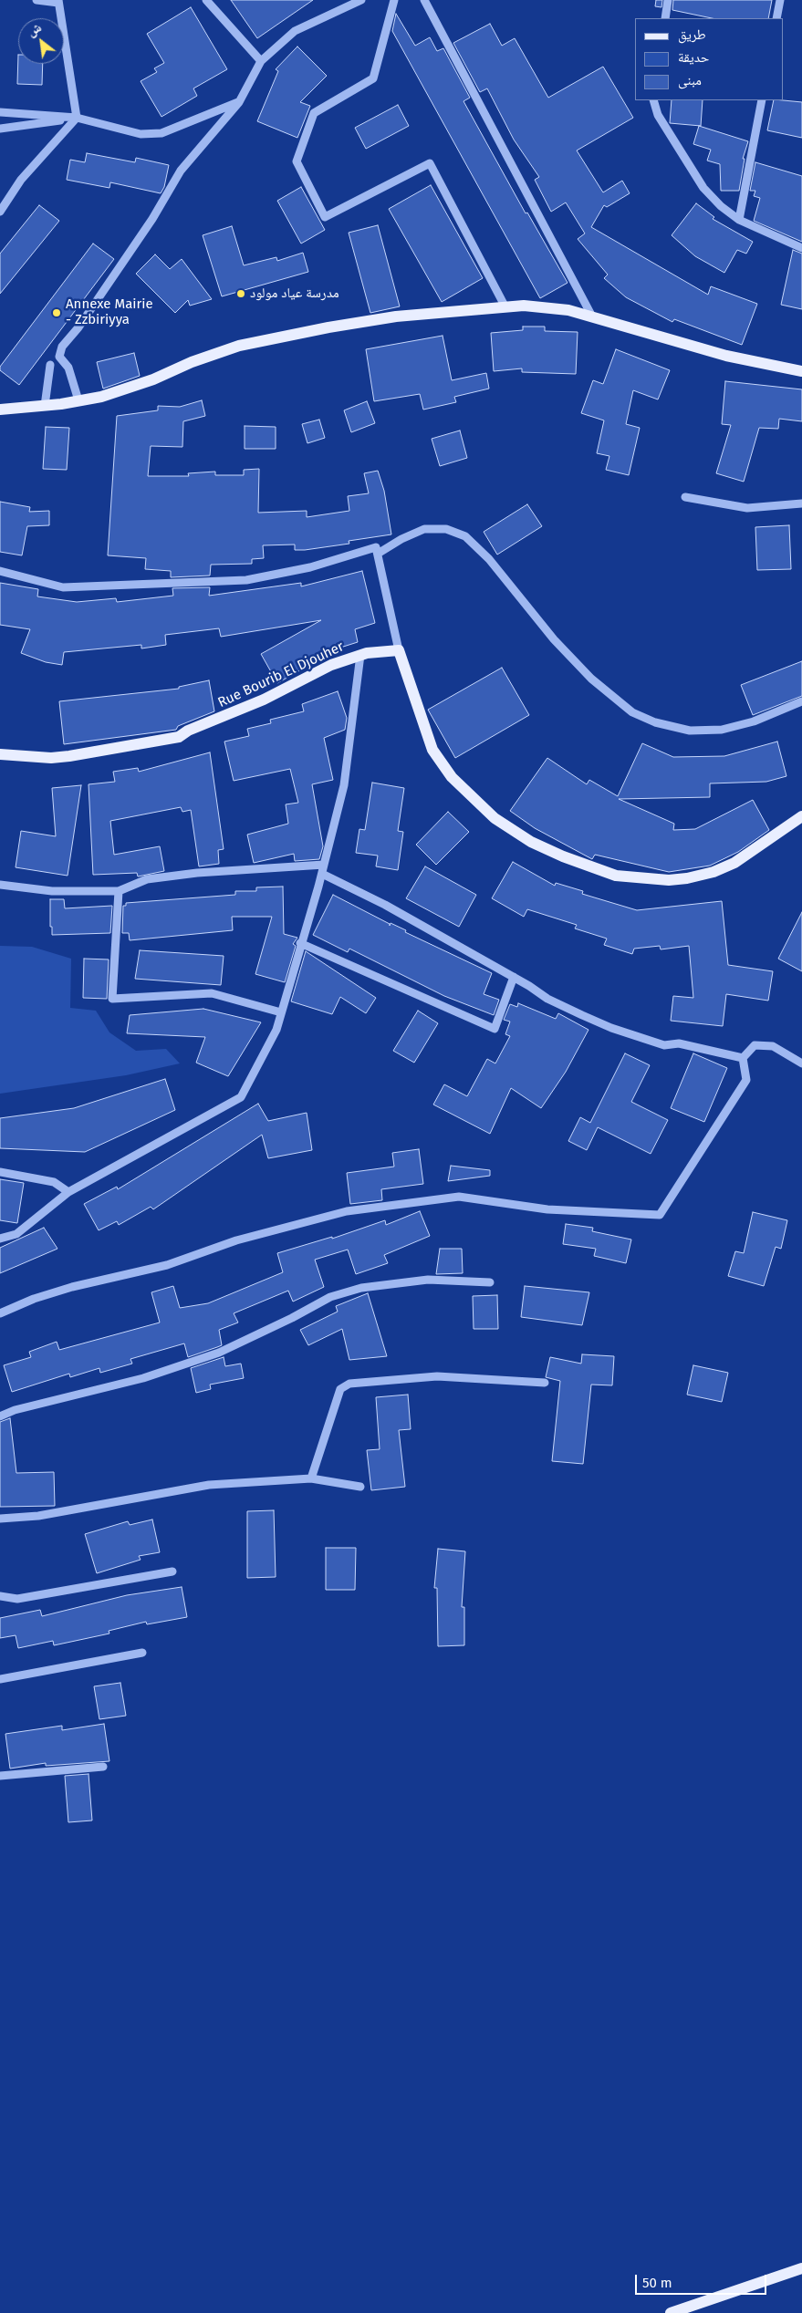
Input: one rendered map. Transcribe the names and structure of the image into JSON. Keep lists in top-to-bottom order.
{
  "streets": {
    "main road": ["Rue Bourib El Djouher"]
  },
  "places": ["مدرسة عياد مولود", "Annexe Mairie - Zzbiriyya"],
  "legend": ["طريق", "حديقة", "مبنى"],
  "scale_bar": "50 m",
  "north": "top left"
}
